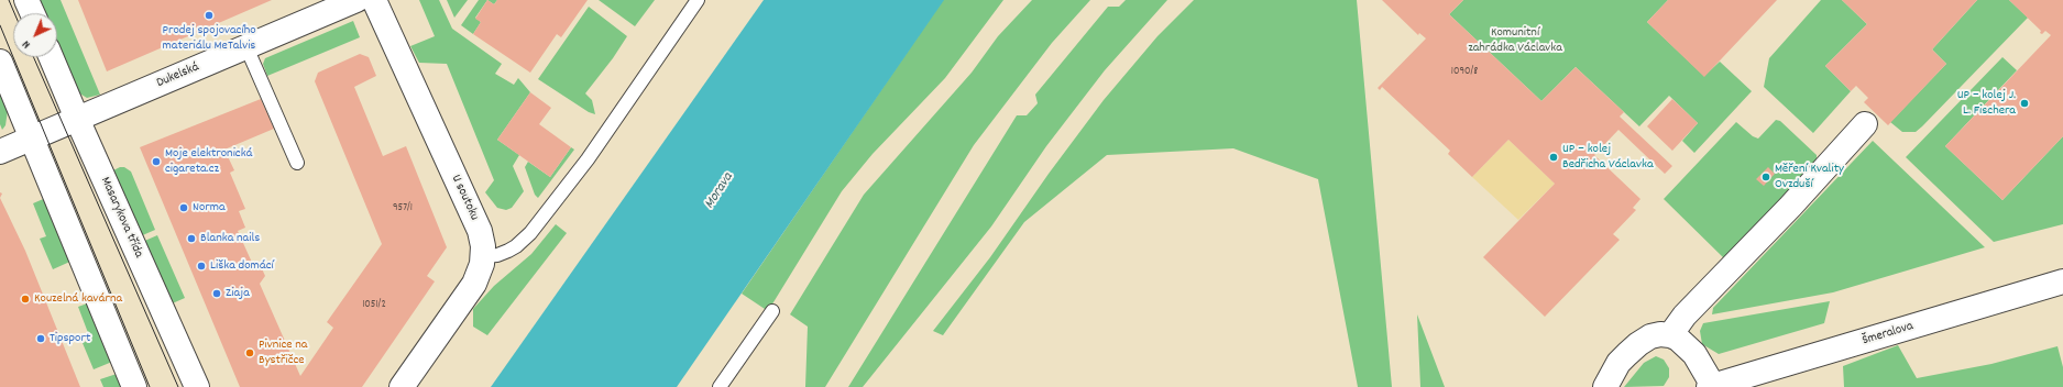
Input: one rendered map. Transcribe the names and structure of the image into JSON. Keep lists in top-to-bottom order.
{
  "streets": {
    "street": [
      "Dukelská",
      "U soutoku",
      "Masarykova třída",
      "Šmeralova"
    ]
  },
  "crossings": [
    ["Dukelská", "Masarykova třída"]
  ],
  "water": ["Morava"],
  "parks": ["Komunitní zahrádka Václavka"],
  "places": [
    "Prodej spojovacího materiálu MeTalvis",
    "UP – kolej J. L. Fischera",
    "UP – kolej Bedřicha Václavka",
    "Moje elektronická cigareta.cz",
    "Měření Kvality Ovzduší",
    "Norma",
    "Blanka nails",
    "Liška domácí",
    "Ziaja",
    "Kouzelná kavárna",
    "Tipsport",
    "Pivnice na Bystřičce"
  ],
  "house_numbers": ["1090/8", "957/1", "1051/2"],
  "north": "bottom left"
}
